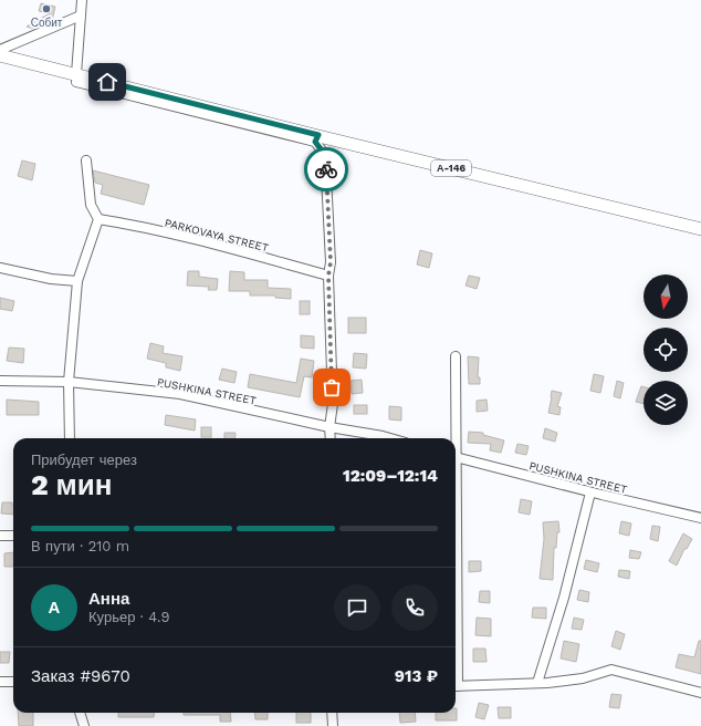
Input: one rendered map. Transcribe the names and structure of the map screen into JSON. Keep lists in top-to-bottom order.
{
  "streets": {
    "highway": ["А-146"],
    "street": ["PARKOVAYA STREET", "PUSHKINA STREET"]
  },
  "places": ["Собит"],
  "north": "bottom",
  "page": {
    "heading": ["2 мин", "Прибудет через", "12:09–12:14"],
    "panel": [
      "Анна",
      "Курьер · 4.9",
      "Заказ #9670",
      "913 ₽"
    ],
    "bar": "В пути · 210 m",
    "round": "А"
  }
}
